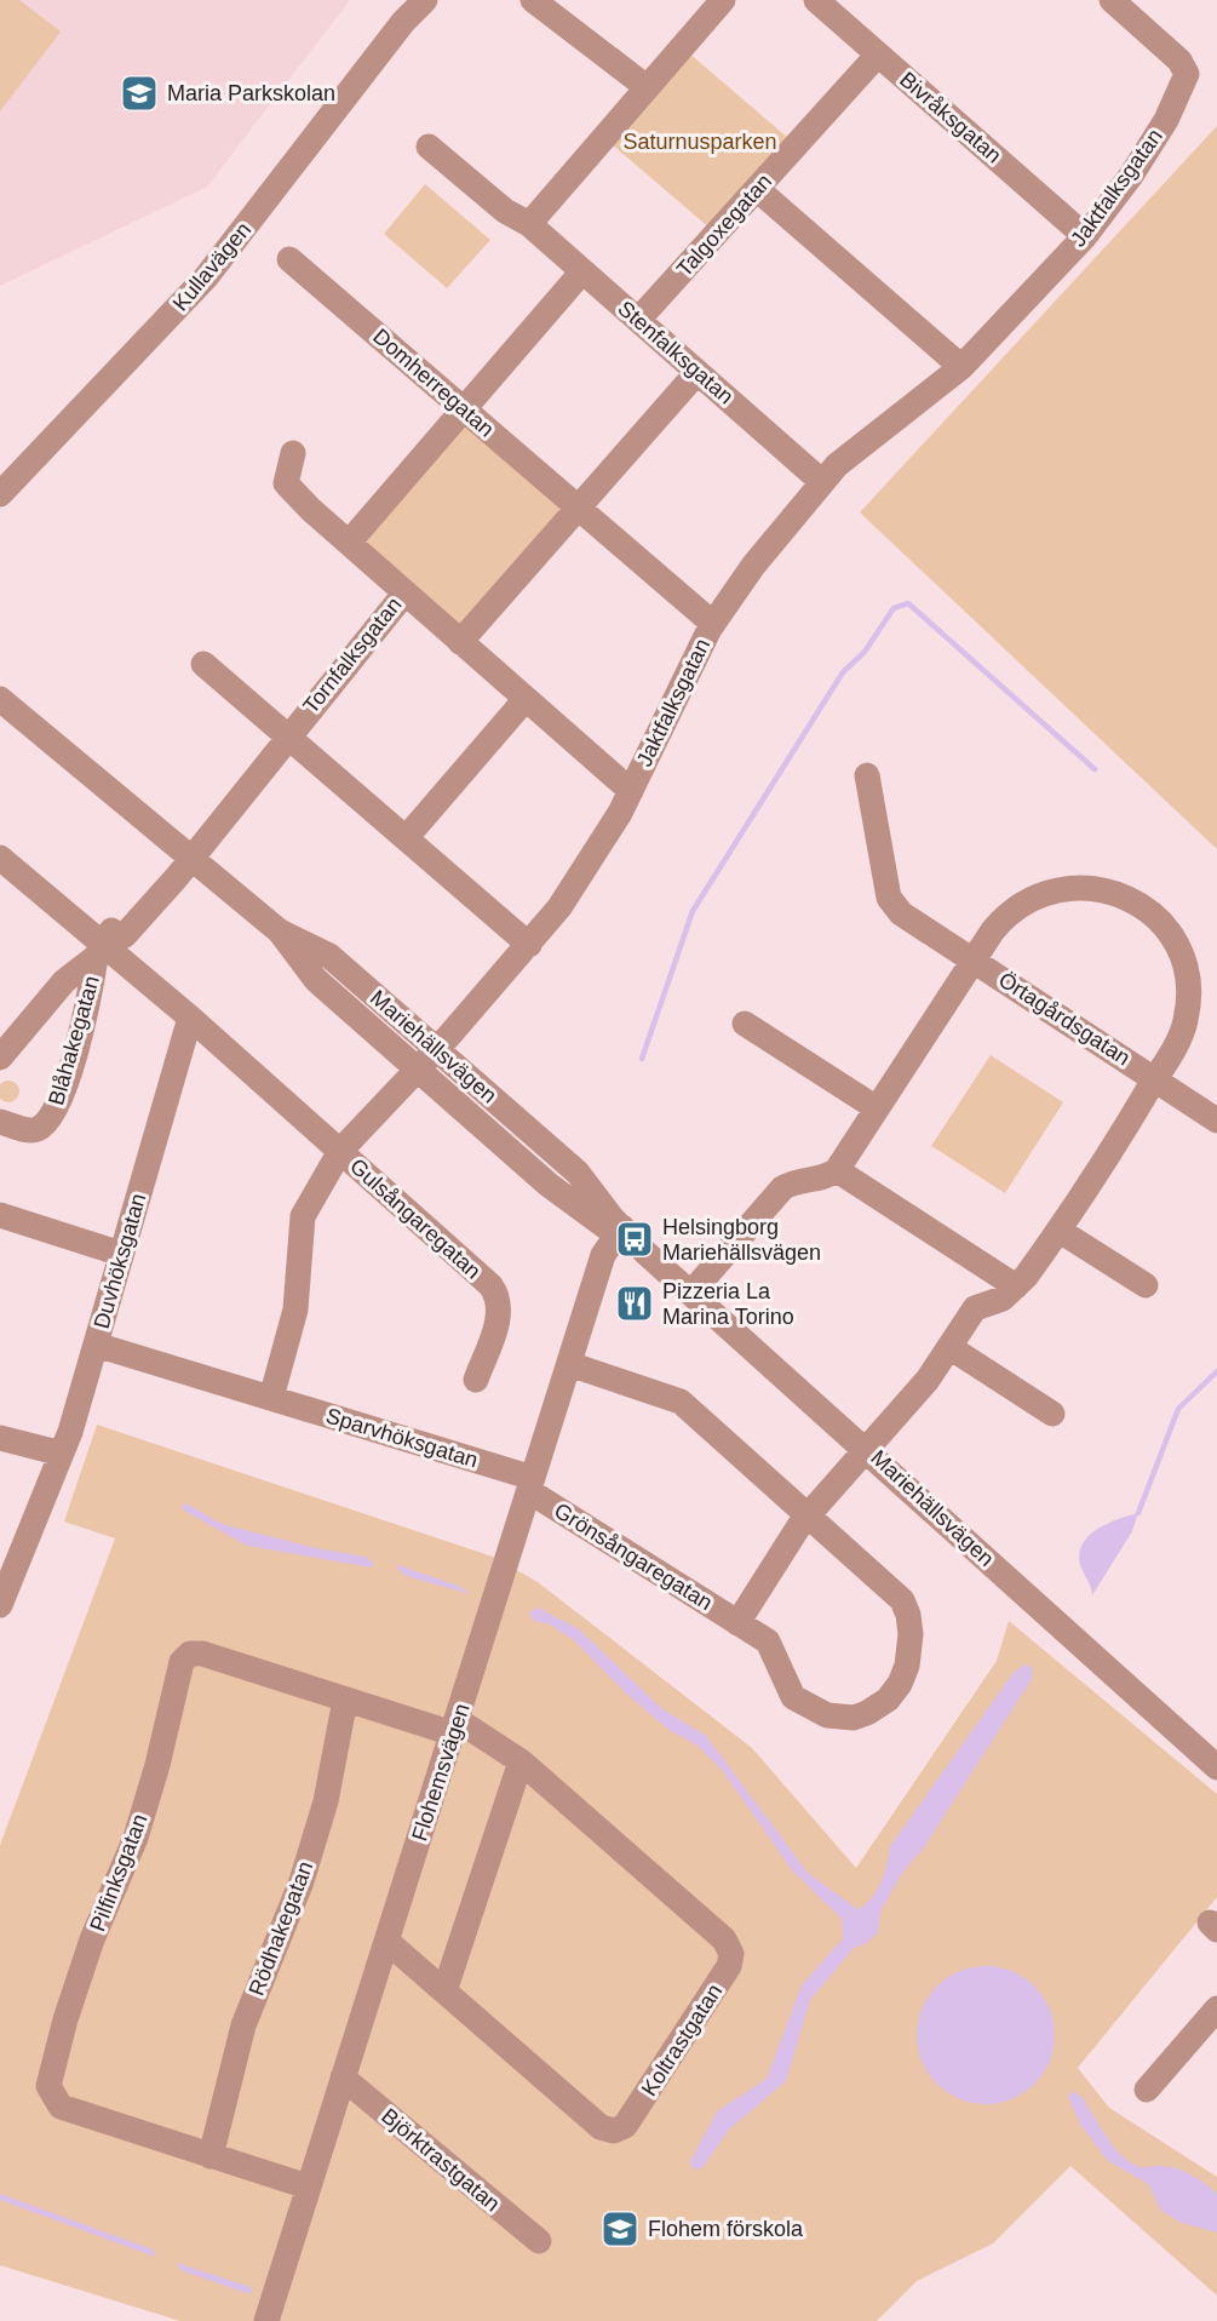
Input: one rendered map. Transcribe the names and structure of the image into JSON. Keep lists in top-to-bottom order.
{
  "streets": {
    "street": [
      "Bivråksgatan",
      "Jaktfalksgatan",
      "Talgoxegatan",
      "Kullavägen",
      "Stenfalksgatan",
      "Domherregatan",
      "Tornfalksgatan",
      "Örtagårdsgatan",
      "Blåhakegatan",
      "Mariehällsvägen",
      "Gulsångaregatan",
      "Duvhöksgatan",
      "Sparvhöksgatan",
      "Grönsångaregatan",
      "Flohemsvägen",
      "Pilfinksgatan",
      "Rödhakegatan",
      "Koltrastgatan",
      "Björktrastgatan"
    ]
  },
  "crossings": [
    ["Bivråksgatan", "Jaktfalksgatan"],
    ["Bivråksgatan", "Talgoxegatan"],
    ["Jaktfalksgatan", "Stenfalksgatan"],
    ["Jaktfalksgatan", "Domherregatan"],
    ["Jaktfalksgatan", "Mariehällsvägen"],
    ["Talgoxegatan", "Stenfalksgatan"],
    ["Tornfalksgatan", "Mariehällsvägen"],
    ["Mariehällsvägen", "Flohemsvägen"],
    ["Duvhöksgatan", "Sparvhöksgatan"],
    ["Sparvhöksgatan", "Grönsångaregatan"],
    ["Sparvhöksgatan", "Flohemsvägen"],
    ["Grönsångaregatan", "Flohemsvägen"],
    ["Flohemsvägen", "Pilfinksgatan"],
    ["Flohemsvägen", "Koltrastgatan"],
    ["Flohemsvägen", "Björktrastgatan"],
    ["Pilfinksgatan", "Rödhakegatan"],
    ["Pilfinksgatan", "Koltrastgatan"]
  ],
  "parks": ["Saturnusparken"],
  "places": {
    "school or university": ["Maria Parkskolan", "Flohem förskola"],
    "bus stop": ["Helsingborg Mariehällsvägen"],
    "restaurant": ["Pizzeria La Marina Torino"]
  }
}
